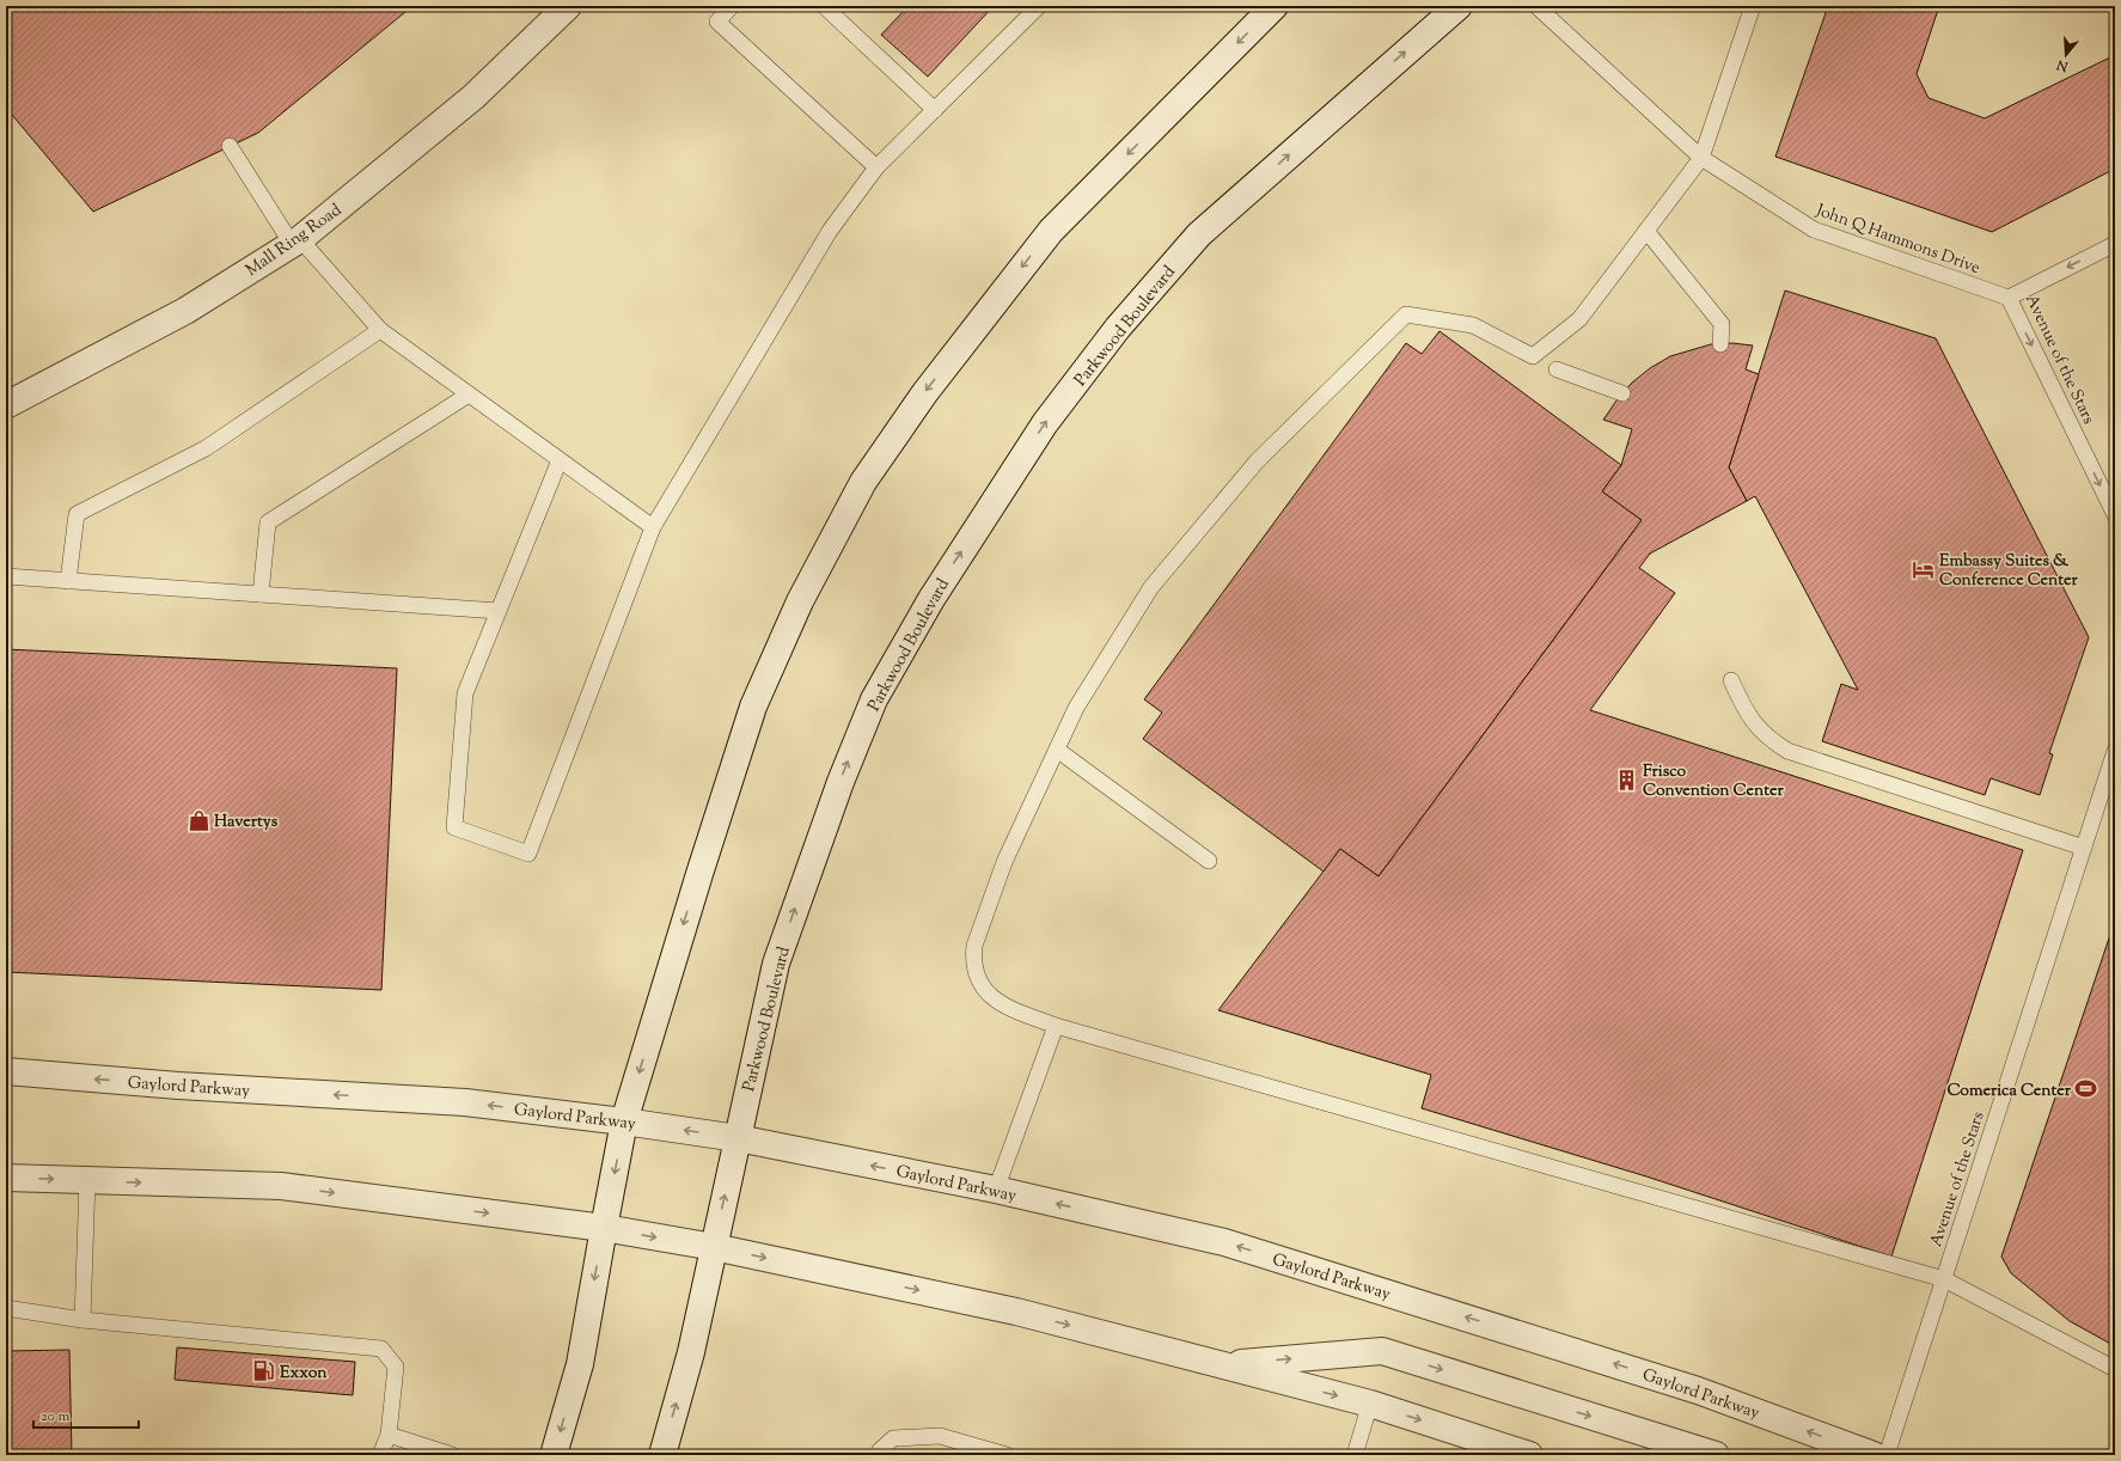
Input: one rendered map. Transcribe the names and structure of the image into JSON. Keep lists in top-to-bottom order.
{
  "streets": {
    "street": ["Mall Ring Road", "Parkwood Boulevard", "Gaylord Parkway"],
    "lane": ["John Q Hammons Drive", "Avenue of the Stars"]
  },
  "crossings": [
    ["John Q Hammons Drive", "Avenue of the Stars"],
    ["Parkwood Boulevard", "Gaylord Parkway"]
  ],
  "places": {
    "hotel": ["Embassy Suites & Conference Center"],
    "building": ["Frisco Convention Center"],
    "shop": ["Havertys"],
    "sports": ["Comerica Center"],
    "fuel station": ["Exxon"]
  },
  "scale_bar": "20 m",
  "north": "bottom"
}
